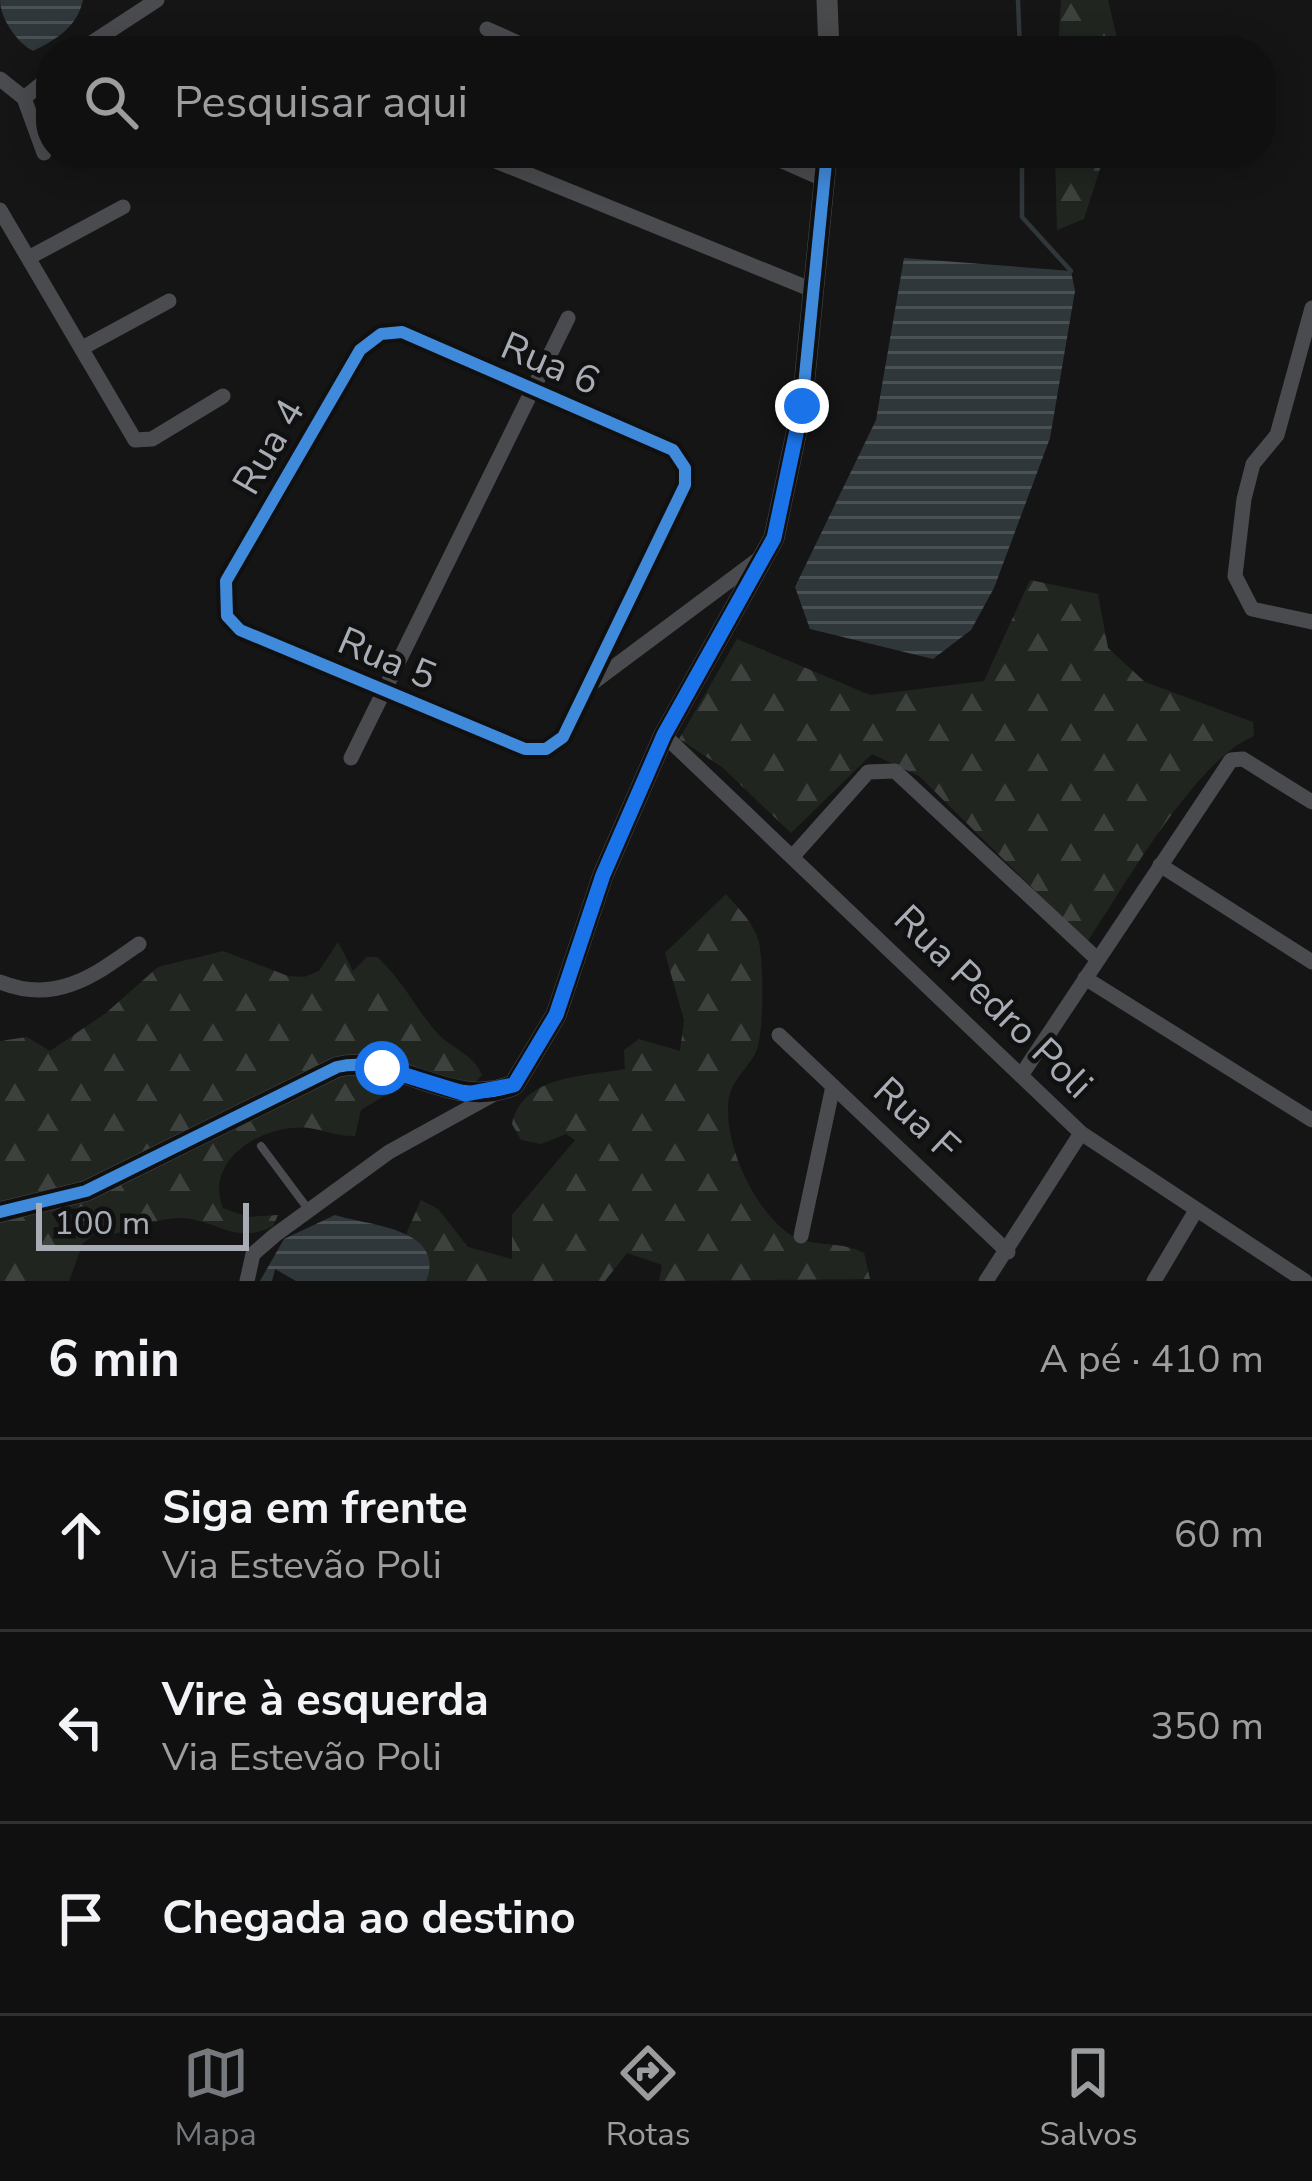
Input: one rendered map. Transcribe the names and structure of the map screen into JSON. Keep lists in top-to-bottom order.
{
  "streets": {
    "street": [
      "Rua 6",
      "Rua 4",
      "Rua 5",
      "Rua Pedro Poli",
      "Rua F"
    ]
  },
  "crossings": [
    ["Rua 6", "Rua 4"],
    ["Rua 4", "Rua 5"]
  ],
  "scale_bar": "100 m",
  "page": {
    "search": "Pesquisar aqui",
    "scale": "100 m",
    "heading": ["6 min", "A pé · 410 m"],
    "list": [
      ["Siga em frente", "Via Estevão Poli", "60 m"],
      ["Vire à esquerda", "Via Estevão Poli", "350 m"],
      "Chegada ao destino"
    ],
    "nav": ["Mapa", "Rotas", "Salvos"]
  }
}
